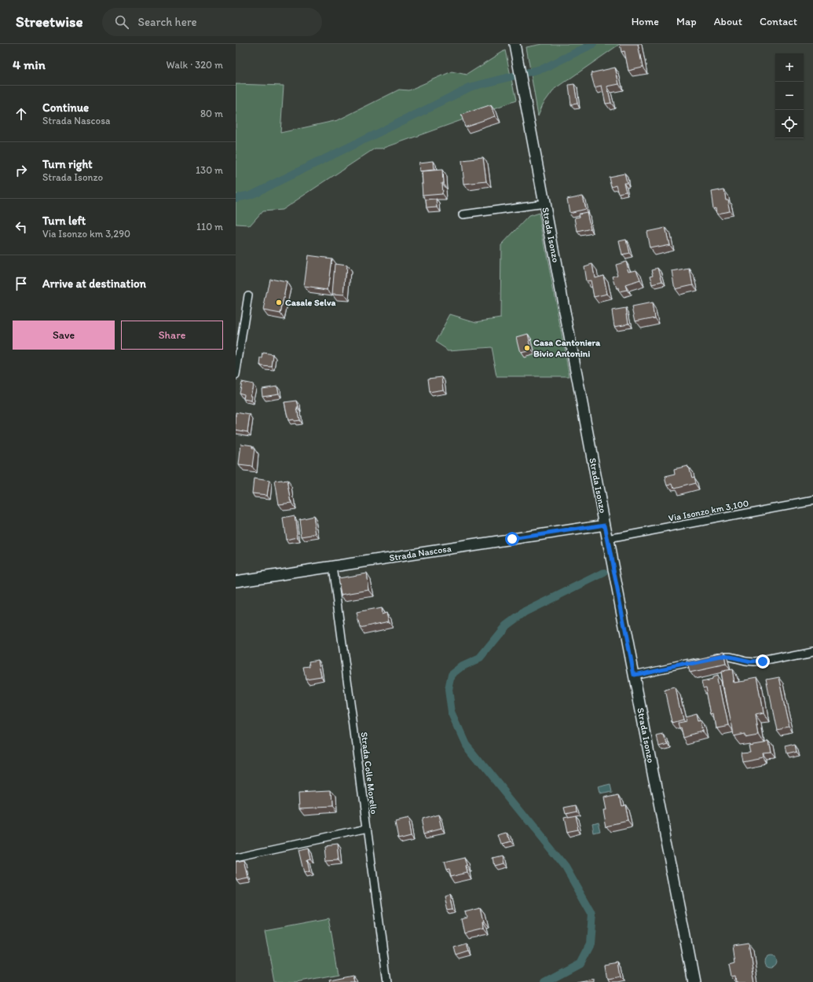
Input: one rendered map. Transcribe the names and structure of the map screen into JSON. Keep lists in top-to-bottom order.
{
  "streets": {
    "main road": ["Strada Isonzo", "Strada Nascosa"],
    "street": ["Via Isonzo km 3,100", "Strada Colle Morello"]
  },
  "crossings": [
    ["Strada Isonzo", "Via Isonzo km 3,100"],
    ["Strada Isonzo", "Strada Nascosa"],
    ["Strada Nascosa", "Strada Colle Morello"]
  ],
  "places": ["Casale Selva", "Casa Cantoniera Bivio Antonini"],
  "page": {
    "header": "Streetwise",
    "search": "Search here",
    "nav": [
      "Home",
      "Map",
      "About",
      "Contact"
    ],
    "heading": ["4 min", "Walk · 320 m"],
    "map_buttons": ["+", "−"],
    "list": [
      ["Continue", "Strada Nascosa", "80 m"],
      ["Turn right", "Strada Isonzo", "130 m"],
      ["Turn left", "Via Isonzo km 3,290", "110 m"],
      "Arrive at destination"
    ],
    "buttons": ["Save", "Share"]
  }
}
